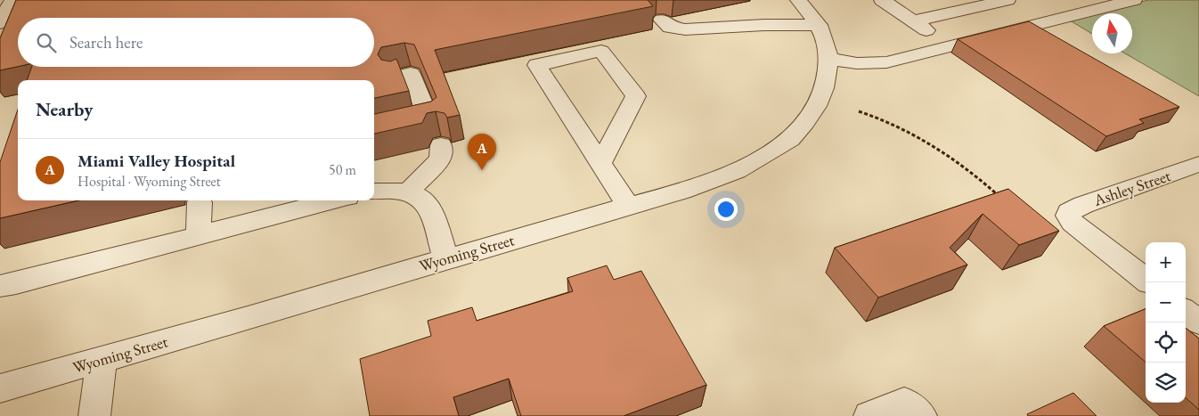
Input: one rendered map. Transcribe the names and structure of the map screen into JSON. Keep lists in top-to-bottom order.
{
  "streets": {
    "street": ["Ashley Street", "Wyoming Street"]
  },
  "north": "top",
  "page": {
    "search": "Search here",
    "heading": "Nearby",
    "pins": "A",
    "list": [
      {
        "mark": "A",
        "name": "Miami Valley Hospital",
        "note": "Hospital · Wyoming Street",
        "value": "50 m"
      }
    ],
    "map_buttons": ["+", "−"]
  }
}
